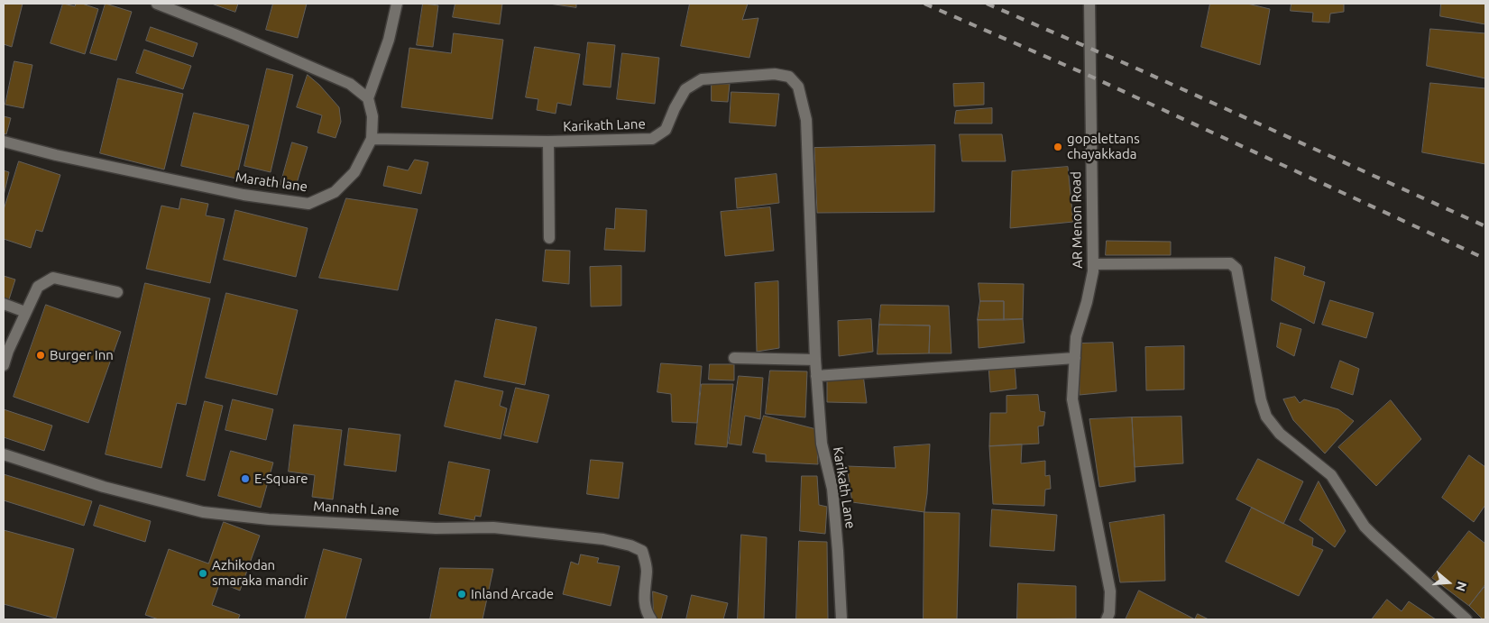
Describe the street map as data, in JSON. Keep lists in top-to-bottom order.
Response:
{
  "streets": {
    "street": [
      "Karikath Lane",
      "Marath lane",
      "AR Menon Road",
      "Mannath Lane"
    ]
  },
  "crossings": [
    ["Karikath Lane", "Marath lane"]
  ],
  "places": [
    "gopalettans chayakkada",
    "Burger Inn",
    "E-Square",
    "Azhikodan smaraka mandir",
    "Inland Arcade"
  ],
  "north": "right"
}
